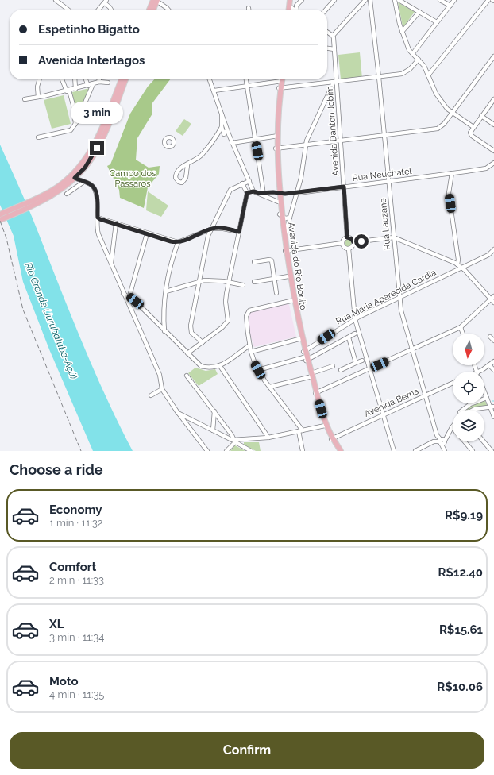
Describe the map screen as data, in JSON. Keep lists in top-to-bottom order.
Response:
{
  "streets": {
    "main road": ["Avenida do Rio Bonito"],
    "street": [
      "Avenida Danton Jobim",
      "Rua Neuchatel",
      "Rua Lauzane",
      "Rua Maria Aparecida Cardia",
      "Avenida Berna"
    ]
  },
  "crossings": [
    ["Avenida Danton Jobim", "Rua Neuchatel"],
    ["Rua Neuchatel", "Rua Lauzane"],
    ["Rua Neuchatel", "Avenida do Rio Bonito"],
    ["Rua Lauzane", "Rua Maria Aparecida Cardia"],
    ["Rua Lauzane", "Avenida Berna"],
    ["Avenida do Rio Bonito", "Rua Maria Aparecida Cardia"],
    ["Avenida do Rio Bonito", "Avenida Berna"]
  ],
  "water": ["Rio Grande (Jurubatuba-Açú)"],
  "parks": ["Campo dos Passaros"],
  "north": "bottom",
  "page": {
    "banner": ["Espetinho Bigatto", "Avenida Interlagos"],
    "bubble": "3 min",
    "heading": "Choose a ride",
    "list": [
      {
        "name": "Economy",
        "note": "1 min · 11:32",
        "value": "R$9.19"
      },
      {
        "name": "Comfort",
        "note": "2 min · 11:33",
        "value": "R$12.40"
      },
      {
        "name": "XL",
        "note": "3 min · 11:34",
        "value": "R$15.61"
      },
      {
        "name": "Moto",
        "note": "4 min · 11:35",
        "value": "R$10.06"
      }
    ],
    "buttons": "Confirm"
  }
}
